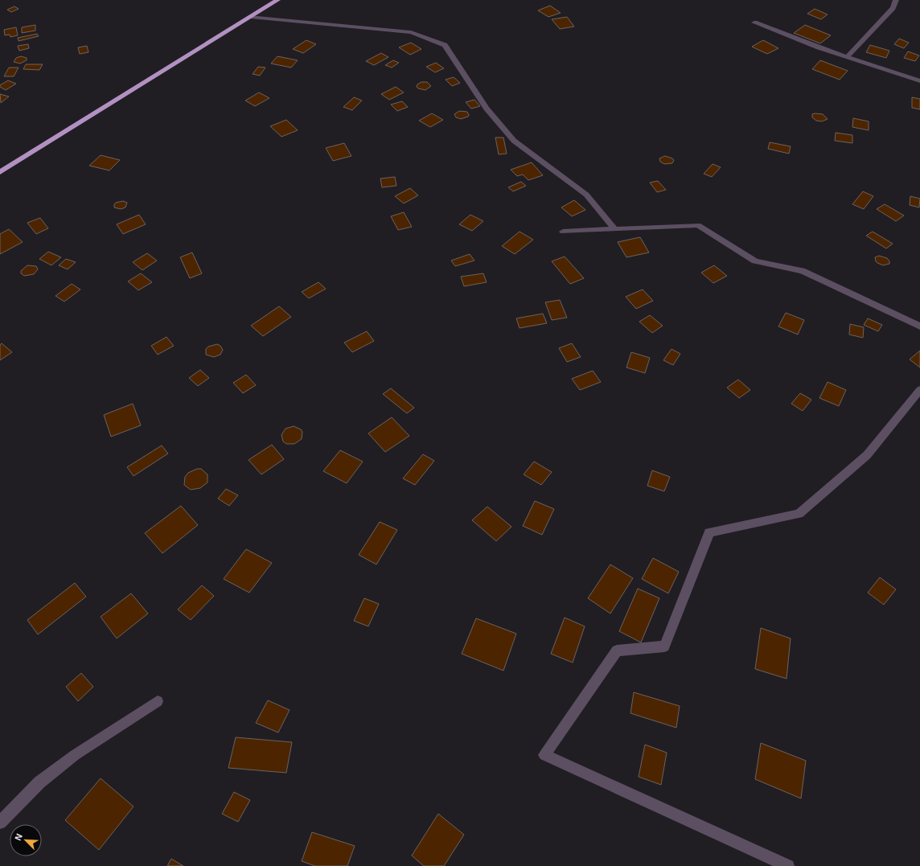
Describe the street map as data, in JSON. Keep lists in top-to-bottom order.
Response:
{
  "north": "top left"
}
